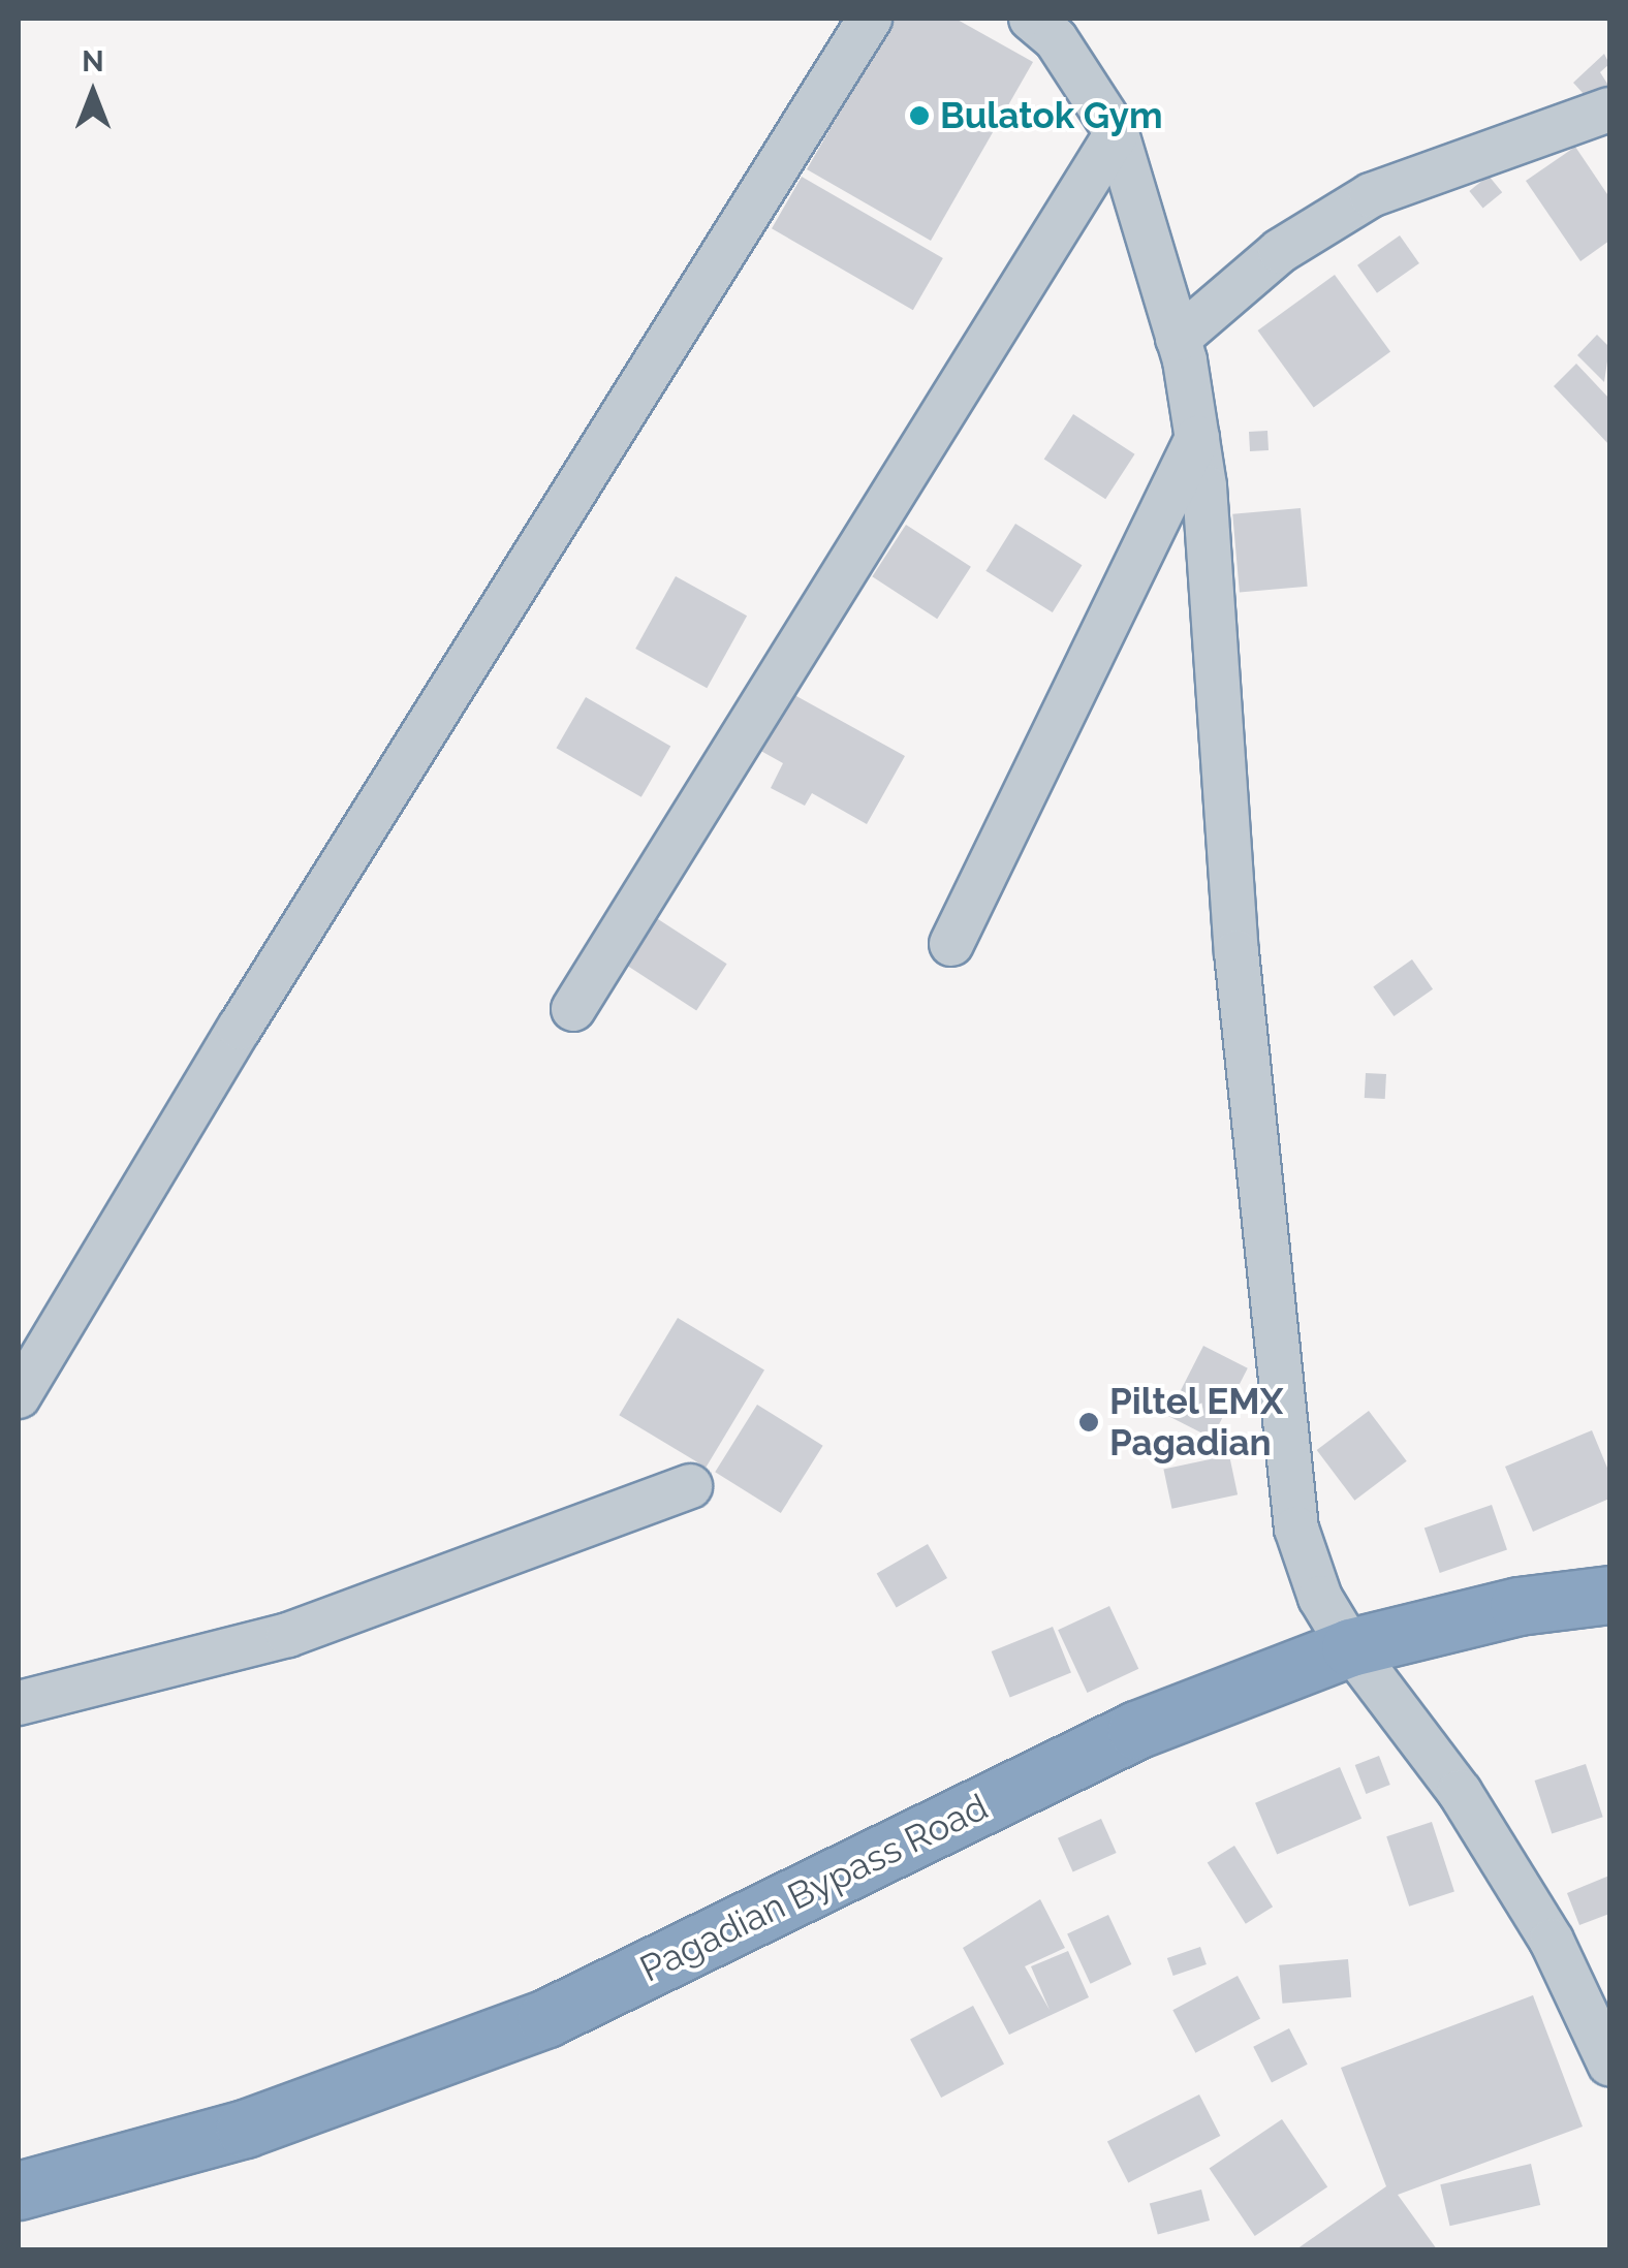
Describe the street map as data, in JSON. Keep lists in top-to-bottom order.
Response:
{
  "streets": {
    "highway": ["Pagadian Bypass Road"]
  },
  "places": ["Bulatok Gym", "Piltel EMX Pagadian"],
  "north": "top"
}
